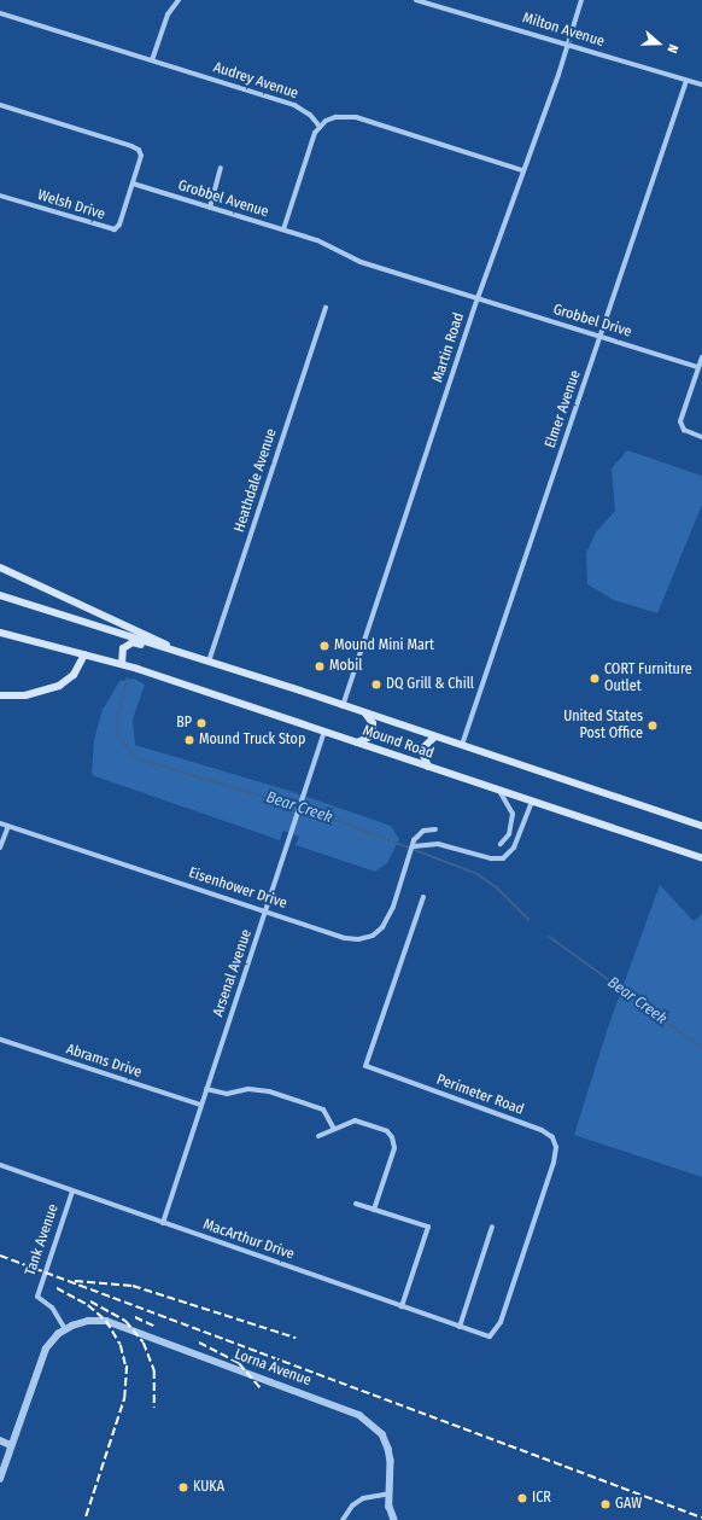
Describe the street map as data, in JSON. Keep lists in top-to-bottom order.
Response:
{
  "streets": {
    "main road": ["Mound Road"],
    "street": [
      "Milton Avenue",
      "Audrey Avenue",
      "Grobbel Avenue",
      "Welsh Drive",
      "Grobbel Drive",
      "Martin Road",
      "Elmer Avenue",
      "Heathdale Avenue",
      "Eisenhower Drive",
      "Arsenal Avenue",
      "Abrams Drive",
      "Perimeter Road",
      "Tank Avenue",
      "MacArthur Drive",
      "Lorna Avenue"
    ]
  },
  "crossings": [
    ["Milton Avenue", "Martin Road"],
    ["Milton Avenue", "Elmer Avenue"],
    ["Grobbel Avenue", "Welsh Drive"],
    ["Grobbel Avenue", "Grobbel Drive"],
    ["Grobbel Avenue", "Martin Road"],
    ["Grobbel Drive", "Martin Road"],
    ["Grobbel Drive", "Elmer Avenue"],
    ["Martin Road", "Mound Road"],
    ["Elmer Avenue", "Mound Road"],
    ["Heathdale Avenue", "Mound Road"],
    ["Mound Road", "Arsenal Avenue"],
    ["Eisenhower Drive", "Arsenal Avenue"],
    ["Arsenal Avenue", "Abrams Drive"],
    ["Arsenal Avenue", "MacArthur Drive"],
    ["Perimeter Road", "MacArthur Drive"],
    ["Tank Avenue", "MacArthur Drive"],
    ["Tank Avenue", "Lorna Avenue"]
  ],
  "water": ["Bear Creek"],
  "places": [
    "Mound Mini Mart",
    "Mobil",
    "CORT Furniture Outlet",
    "DQ Grill & Chill",
    "BP",
    "United States Post Office",
    "Mound Truck Stop",
    "KUKA",
    "ICR",
    "GAW"
  ],
  "north": "right"
}
